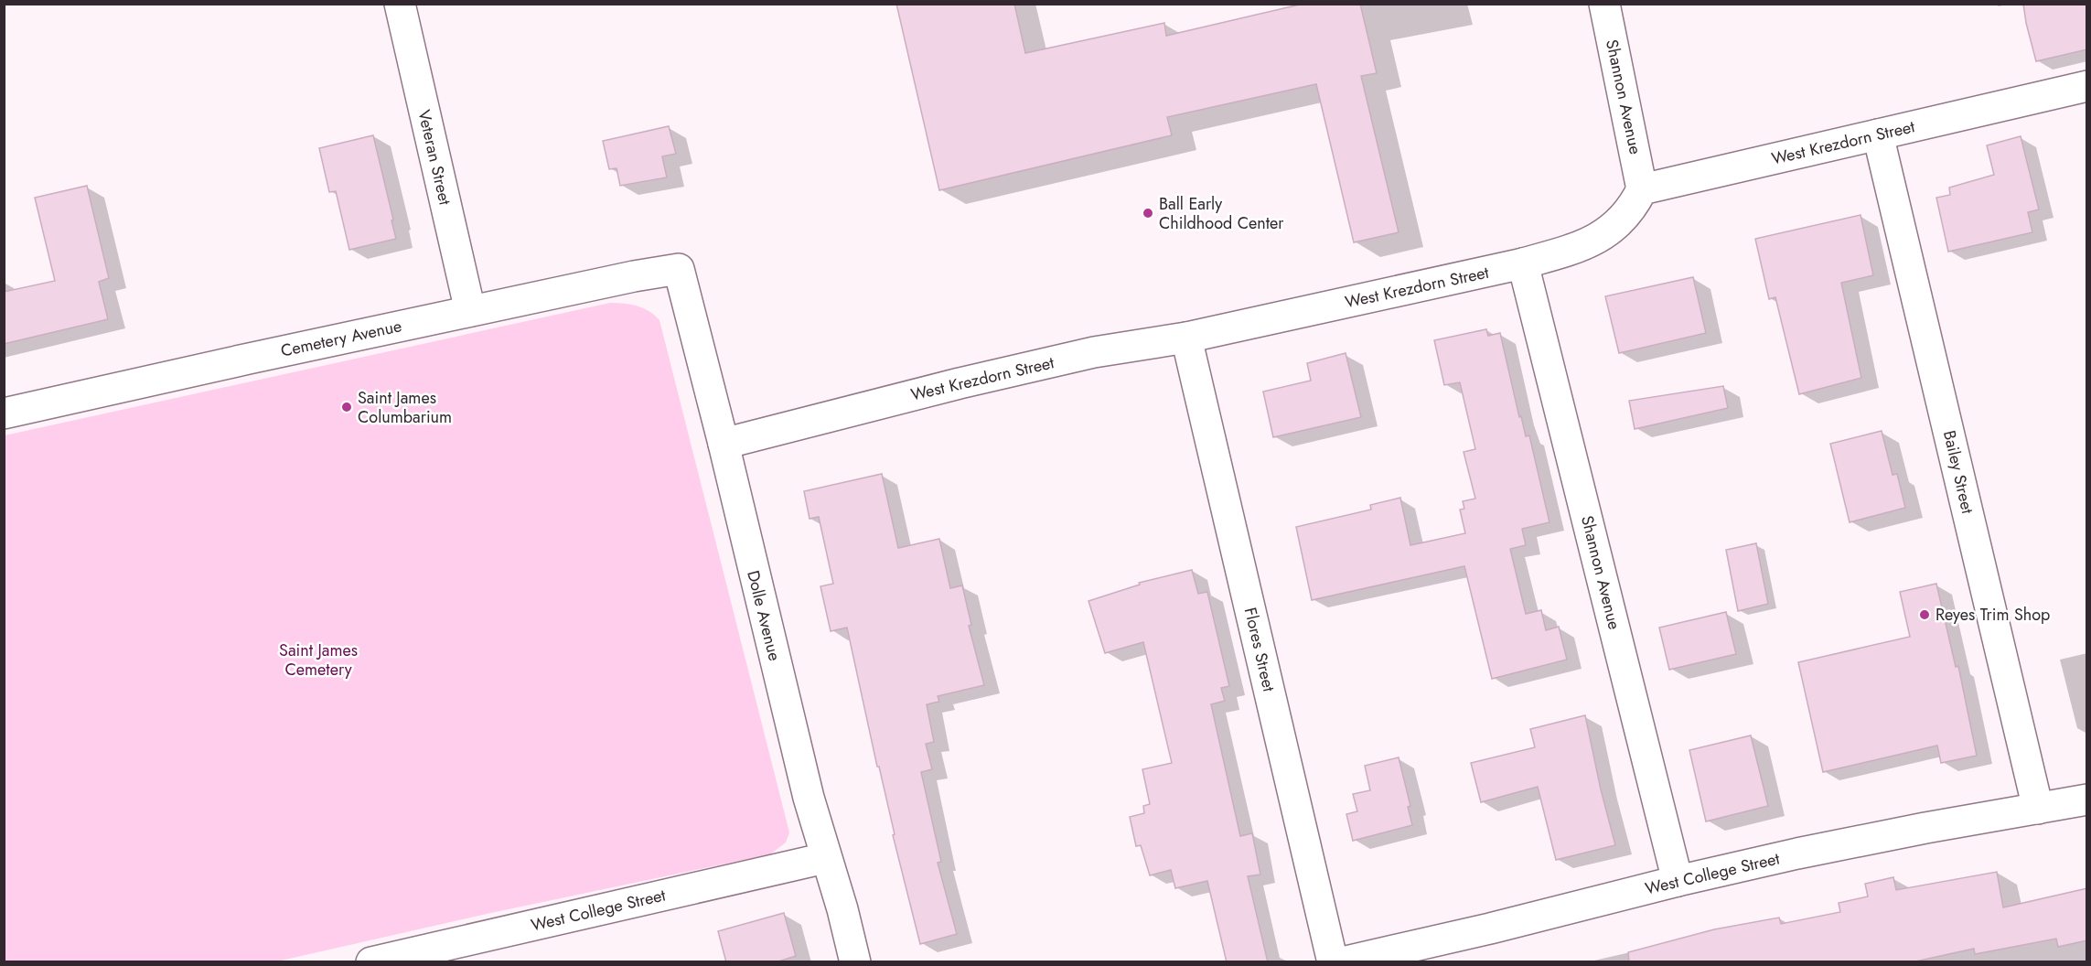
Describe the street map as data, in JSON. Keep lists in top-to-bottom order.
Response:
{
  "streets": {
    "street": [
      "Shannon Avenue",
      "West Krezdorn Street",
      "Veteran Street",
      "Cemetery Avenue",
      "Bailey Street",
      "Dolle Avenue",
      "Flores Street",
      "West College Street"
    ]
  },
  "crossings": [
    ["Shannon Avenue", "West Krezdorn Street"],
    ["Shannon Avenue", "West College Street"],
    ["West Krezdorn Street", "Bailey Street"],
    ["West Krezdorn Street", "Dolle Avenue"],
    ["West Krezdorn Street", "Flores Street"],
    ["Veteran Street", "Cemetery Avenue"],
    ["Cemetery Avenue", "Dolle Avenue"],
    ["Bailey Street", "West College Street"],
    ["Dolle Avenue", "West College Street"]
  ],
  "parks": ["Saint James Cemetery"],
  "places": ["Ball Early Childhood Center", "Saint James Columbarium", "Reyes Trim Shop"]
}
